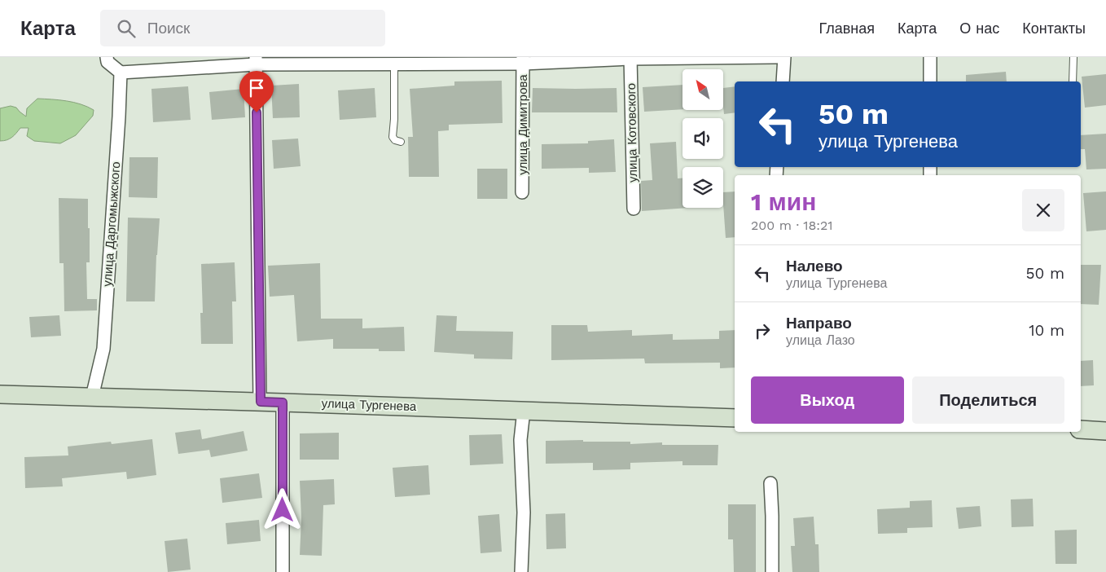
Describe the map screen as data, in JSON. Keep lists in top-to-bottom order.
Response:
{
  "streets": {
    "street": [
      "улица Димитрова",
      "улица Котовского",
      "улица Даргомыжского",
      "улица Тургенева"
    ]
  },
  "crossings": [
    ["улица Даргомыжского", "улица Тургенева"]
  ],
  "north": "top left",
  "page": {
    "header": "Карта",
    "search": "Поиск",
    "nav": [
      "Главная",
      "Карта",
      "О нас",
      "Контакты"
    ],
    "turn": ["50 m", "улица Тургенева"],
    "heading": ["1 мин", "200 m · 18:21"],
    "list": [
      {
        "name": "Налево",
        "note": "улица Тургенева",
        "value": "50 m"
      },
      {
        "name": "Направо",
        "note": "улица Лазо",
        "value": "10 m"
      }
    ],
    "buttons": ["Выход", "Поделиться"]
  }
}
